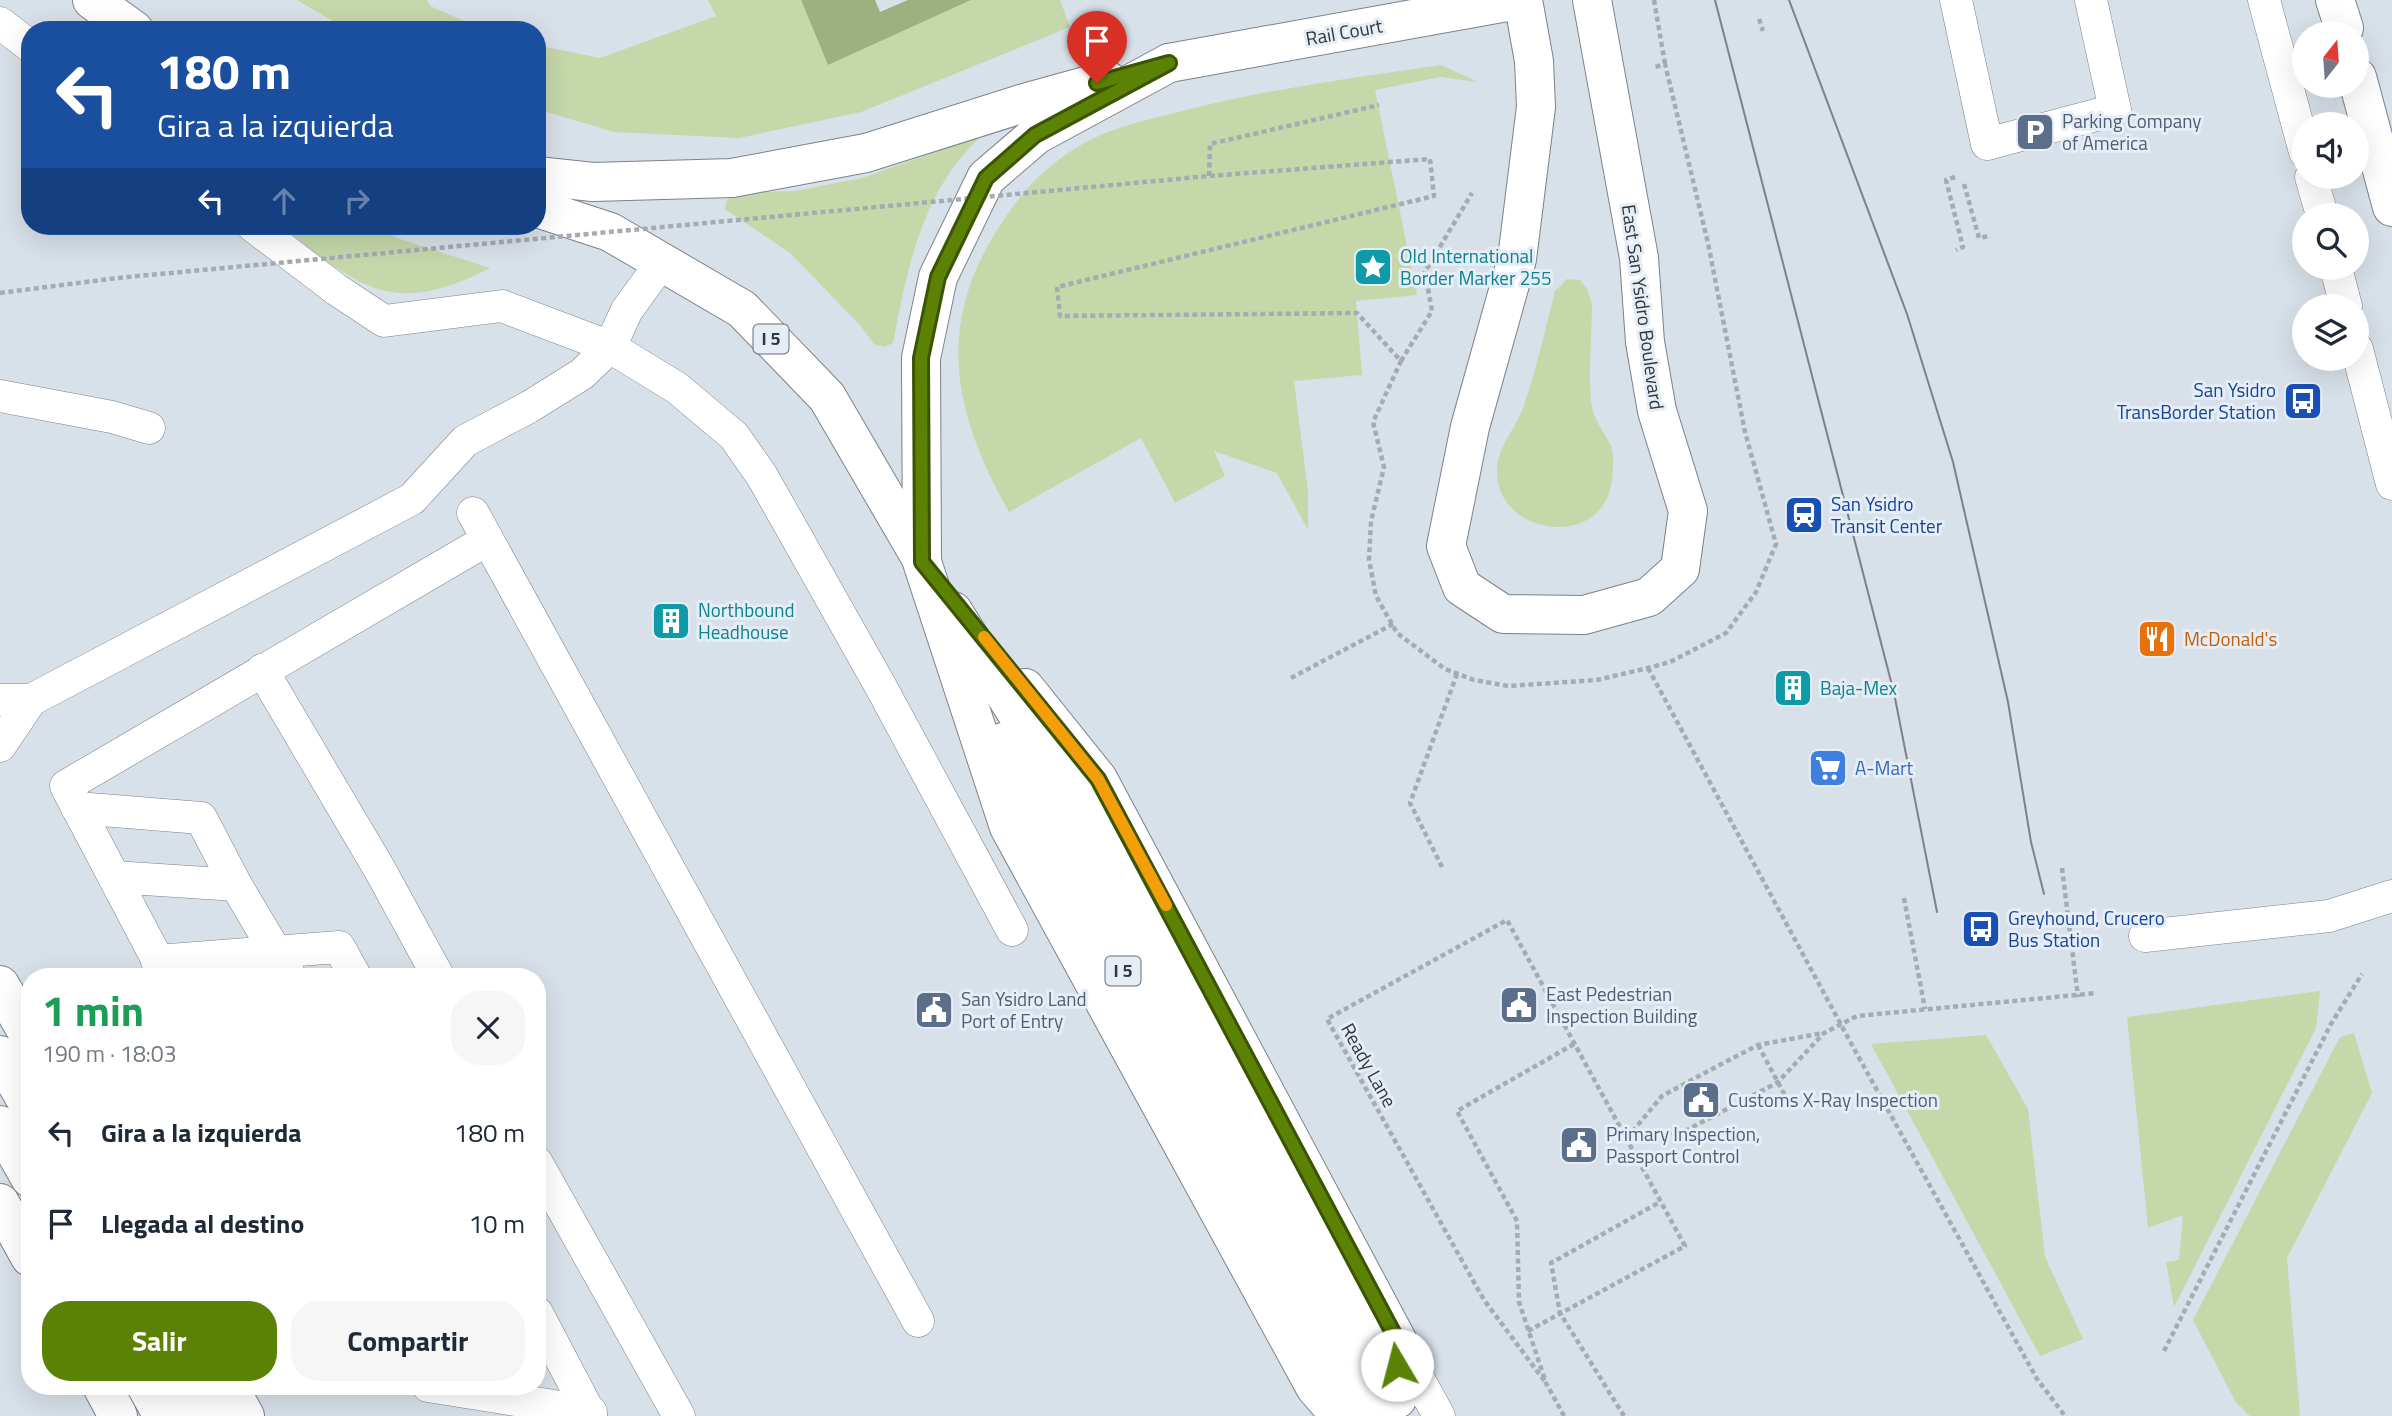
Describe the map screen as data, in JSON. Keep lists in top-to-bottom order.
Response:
{
  "streets": {
    "main road": ["Rail Court", "East San Ysidro Boulevard", "I 5"],
    "path": ["Ready Lane"]
  },
  "places": {
    "parking": ["Parking Company of America"],
    "place": ["Old International Border Marker 255"],
    "bus stop": ["San Ysidro TransBorder Station", "Greyhound, Crucero Bus Station"],
    "station": ["San Ysidro Transit Center"],
    "building": ["Northbound Headhouse", "Baja-Mex"],
    "restaurant": ["McDonald's"],
    "supermarket": ["A-Mart"],
    "public building": [
      "East Pedestrian Inspection Building",
      "San Ysidro Land Port of Entry",
      "Customs X-Ray Inspection",
      "Primary Inspection, Passport Control"
    ]
  },
  "north": "top",
  "page": {
    "turn": ["180 m", "Gira a la izquierda"],
    "heading": ["1 min", "190 m · 18:03"],
    "list": [
      {
        "name": "Gira a la izquierda",
        "value": "180 m"
      },
      {
        "name": "Llegada al destino",
        "value": "10 m"
      }
    ],
    "buttons": ["Salir", "Compartir"]
  }
}
